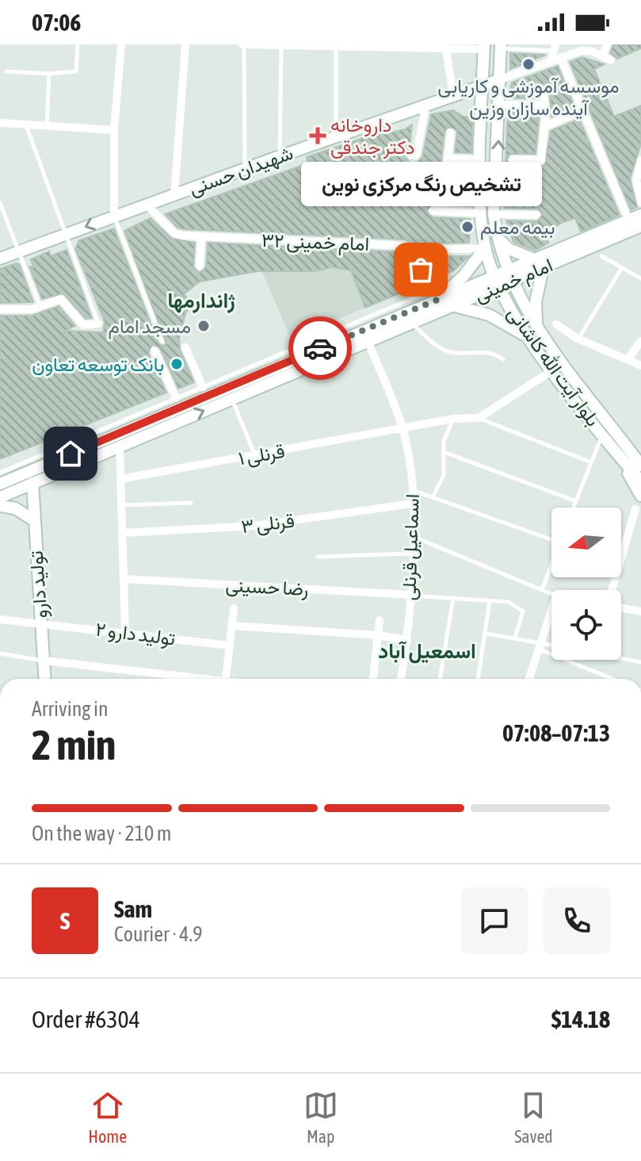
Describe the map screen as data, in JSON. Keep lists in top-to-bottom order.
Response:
{
  "streets": {
    "main road": [
      "شهیدان حسنی",
      "امام خمینی",
      "بلوار آیت الله کاشانی",
      "تولید دارو"
    ],
    "street": [
      "امام خمینی ۳۲",
      "قرنلی ۱",
      "قرنلی ۳",
      "اسماعیل قرنلی",
      "رضا حسینی",
      "تولید دارو ۲"
    ]
  },
  "crossings": [
    ["شهیدان حسنی", "بلوار آیت الله کاشانی"],
    ["امام خمینی ۳۲", "امام خمینی"],
    ["امام خمینی", "بلوار آیت الله کاشانی"],
    ["امام خمینی", "اسماعیل قرنلی"],
    ["امام خمینی", "تولید دارو"],
    ["قرنلی ۱", "اسماعیل قرنلی"],
    ["قرنلی ۳", "اسماعیل قرنلی"],
    ["اسماعیل قرنلی", "رضا حسینی"],
    ["تولید دارو", "تولید دارو ۲"]
  ],
  "districts": ["ژاندارمها", "اسمعیل آباد"],
  "places": {
    "other": [
      "موسسه آموزشی و کاریابی آینده سازان وزین",
      "بیمه معلم",
      "تشخیص رنگ مرکزی نوین",
      "مسجد امام",
      "بانک توسعه تعاون"
    ],
    "health": ["داروخانه دکتر جندقی"]
  },
  "north": "left",
  "page": {
    "status": "07:06",
    "bubble": "تشخیص رنگ مرکزی نوین",
    "heading": ["2 min", "Arriving in", "07:08–07:13"],
    "panel": [
      "Sam",
      "Courier · 4.9",
      "Order #6304",
      "$14.18"
    ],
    "bar": "On the way · 210 m",
    "round": "S",
    "tabs": ["Home", "Map", "Saved"]
  }
}
